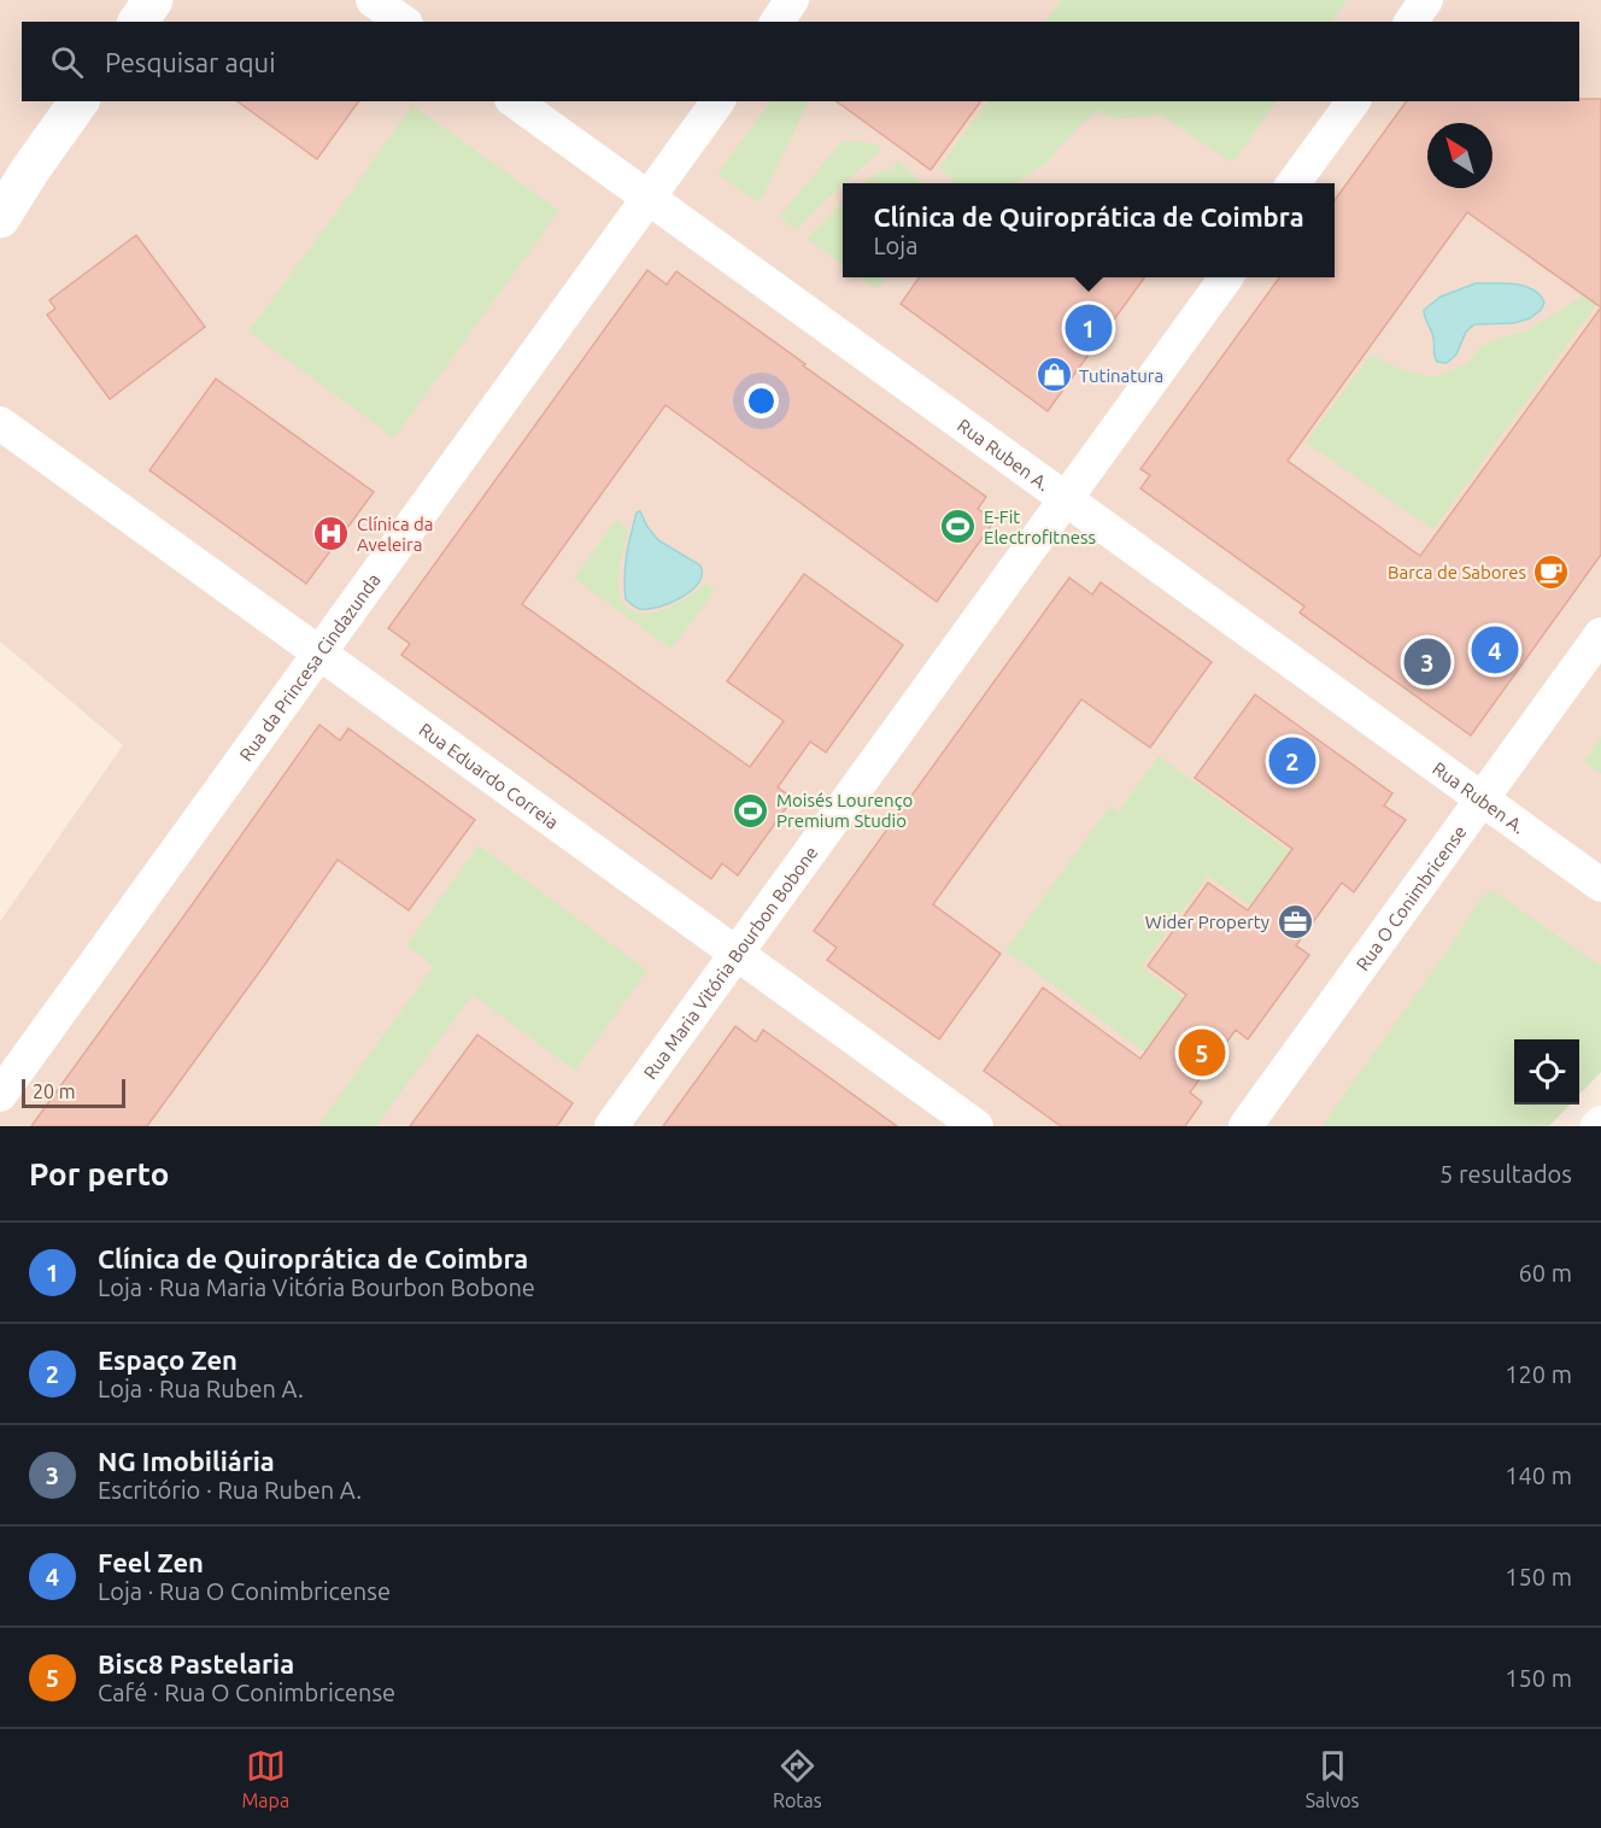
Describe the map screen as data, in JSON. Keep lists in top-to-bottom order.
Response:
{
  "streets": {
    "street": [
      "Rua Ruben A.",
      "Rua da Princesa Cindazunda",
      "Rua Eduardo Correia",
      "Rua O Conimbricense",
      "Rua Maria Vitória Bourbon Bobone"
    ]
  },
  "crossings": [
    ["Rua Ruben A.", "Rua da Princesa Cindazunda"],
    ["Rua Ruben A.", "Rua O Conimbricense"],
    ["Rua Ruben A.", "Rua Maria Vitória Bourbon Bobone"],
    ["Rua da Princesa Cindazunda", "Rua Eduardo Correia"],
    ["Rua Eduardo Correia", "Rua Maria Vitória Bourbon Bobone"]
  ],
  "places": {
    "shop": ["Tutinatura"],
    "sports": ["E-Fit Electrofitness", "Moisés Lourenço Premium Studio"],
    "hospital": ["Clínica da Aveleira"],
    "cafe": ["Barca de Sabores"],
    "office": ["Wider Property"]
  },
  "scale_bar": "20 m",
  "north": "top left",
  "page": {
    "search": "Pesquisar aqui",
    "popup": ["Clínica de Quiroprática de Coimbra", "Loja"],
    "pins": [
      "1",
      "4",
      "3",
      "2",
      "5"
    ],
    "scale": "20 m",
    "heading": ["Por perto", "5 resultados"],
    "list": [
      {
        "mark": "1",
        "name": "Clínica de Quiroprática de Coimbra",
        "note": "Loja · Rua Maria Vitória Bourbon Bobone",
        "value": "60 m"
      },
      {
        "mark": "2",
        "name": "Espaço Zen",
        "note": "Loja · Rua Ruben A.",
        "value": "120 m"
      },
      {
        "mark": "3",
        "name": "NG Imobiliária",
        "note": "Escritório · Rua Ruben A.",
        "value": "140 m"
      },
      {
        "mark": "4",
        "name": "Feel Zen",
        "note": "Loja · Rua O Conimbricense",
        "value": "150 m"
      },
      {
        "mark": "5",
        "name": "Bisc8 Pastelaria",
        "note": "Café · Rua O Conimbricense",
        "value": "150 m"
      }
    ],
    "nav": ["Mapa", "Rotas", "Salvos"]
  }
}
